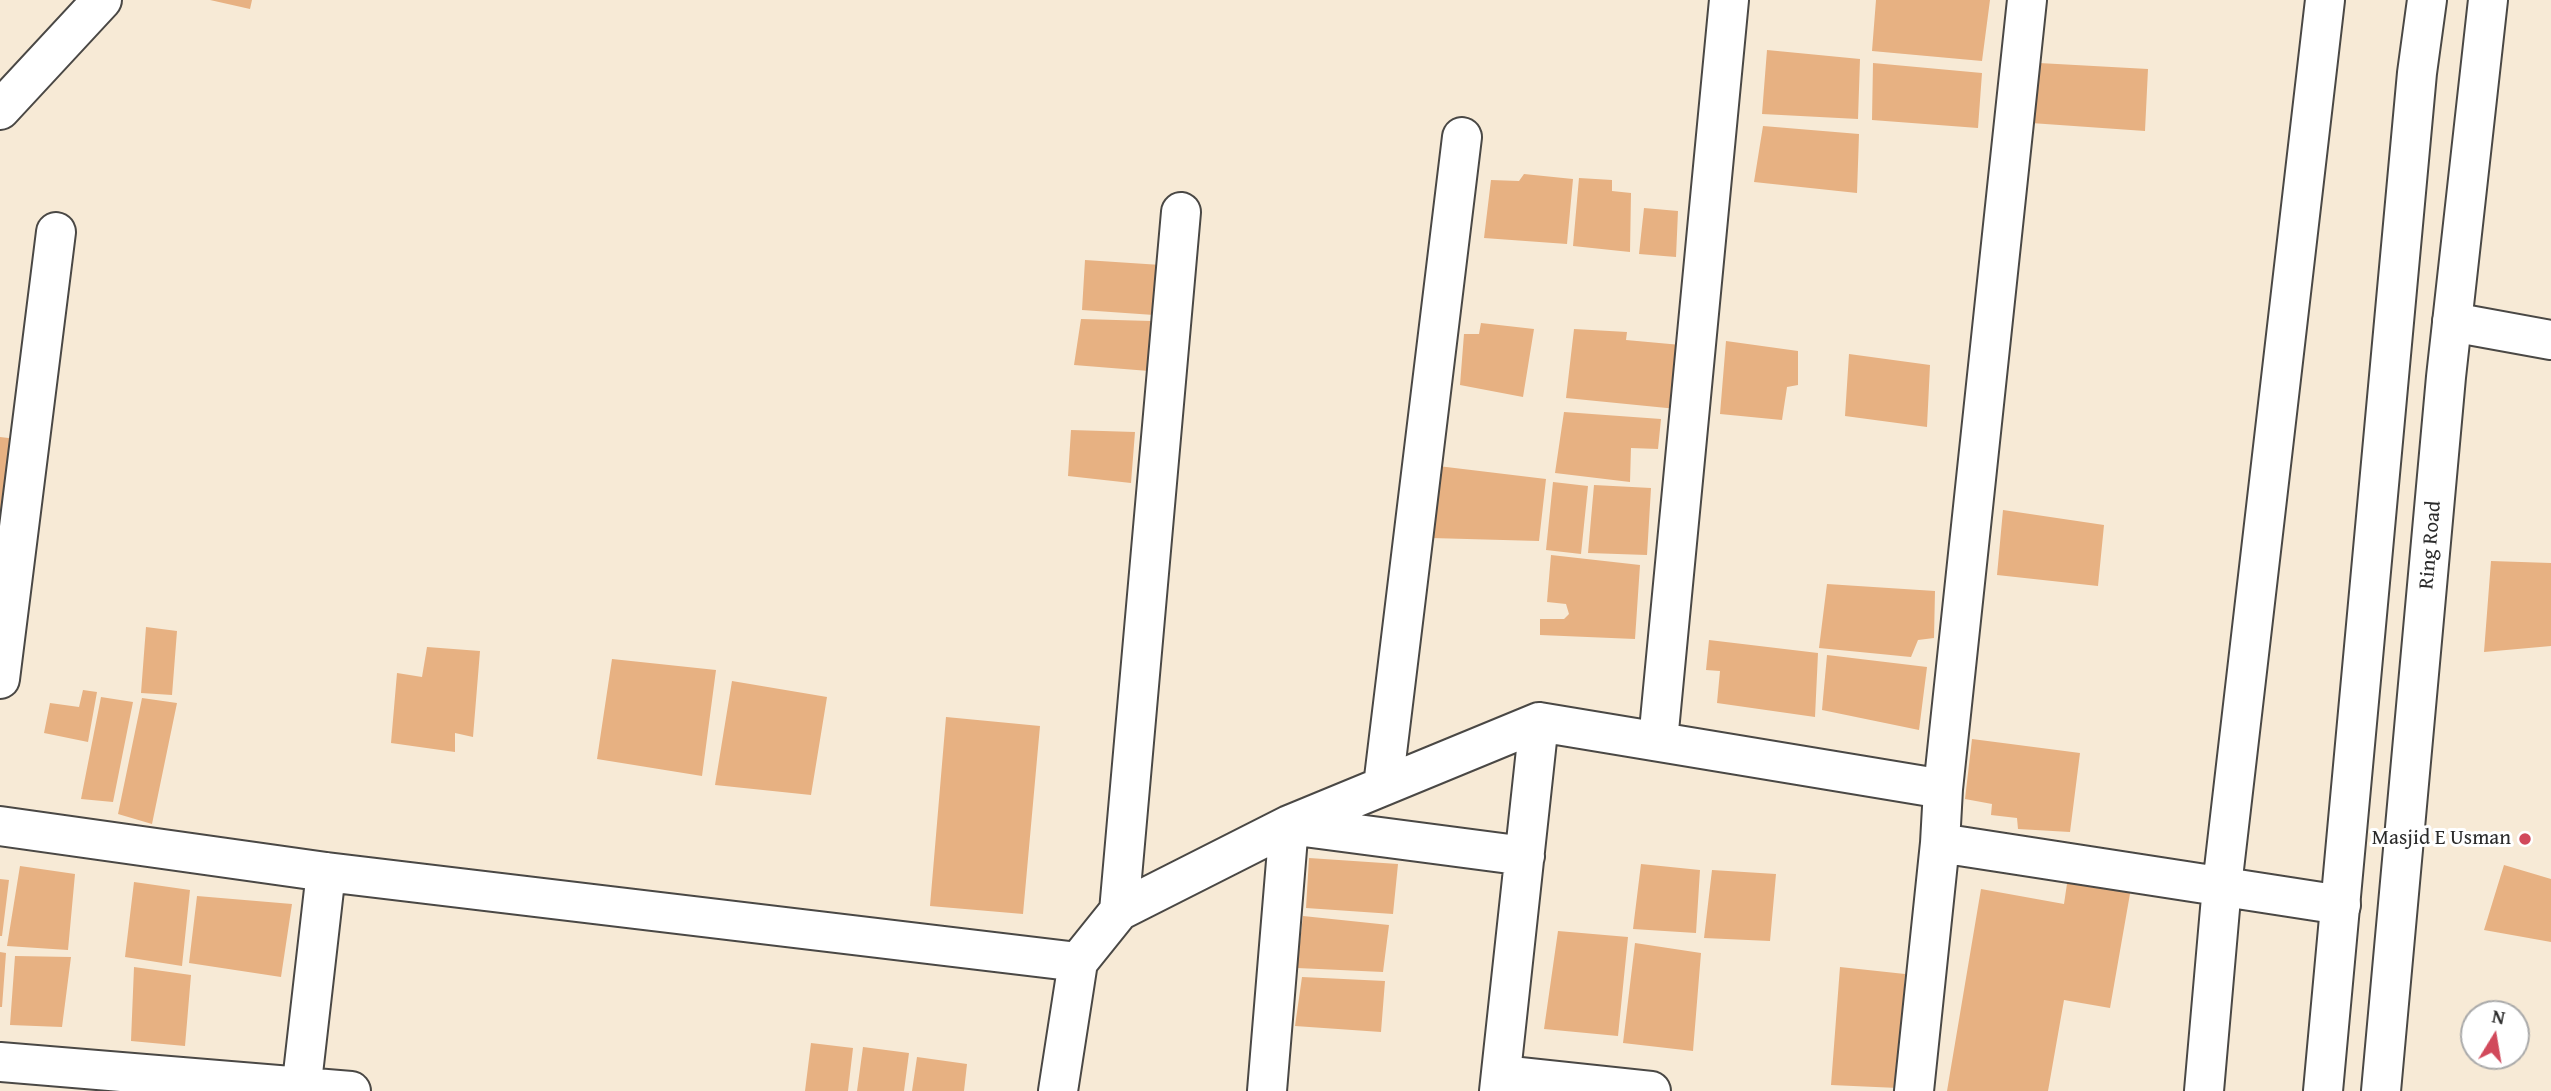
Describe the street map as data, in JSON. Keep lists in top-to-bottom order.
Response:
{
  "streets": {
    "main road": ["Ring Road"]
  },
  "places": ["Masjid E Usman"],
  "north": "top"
}
